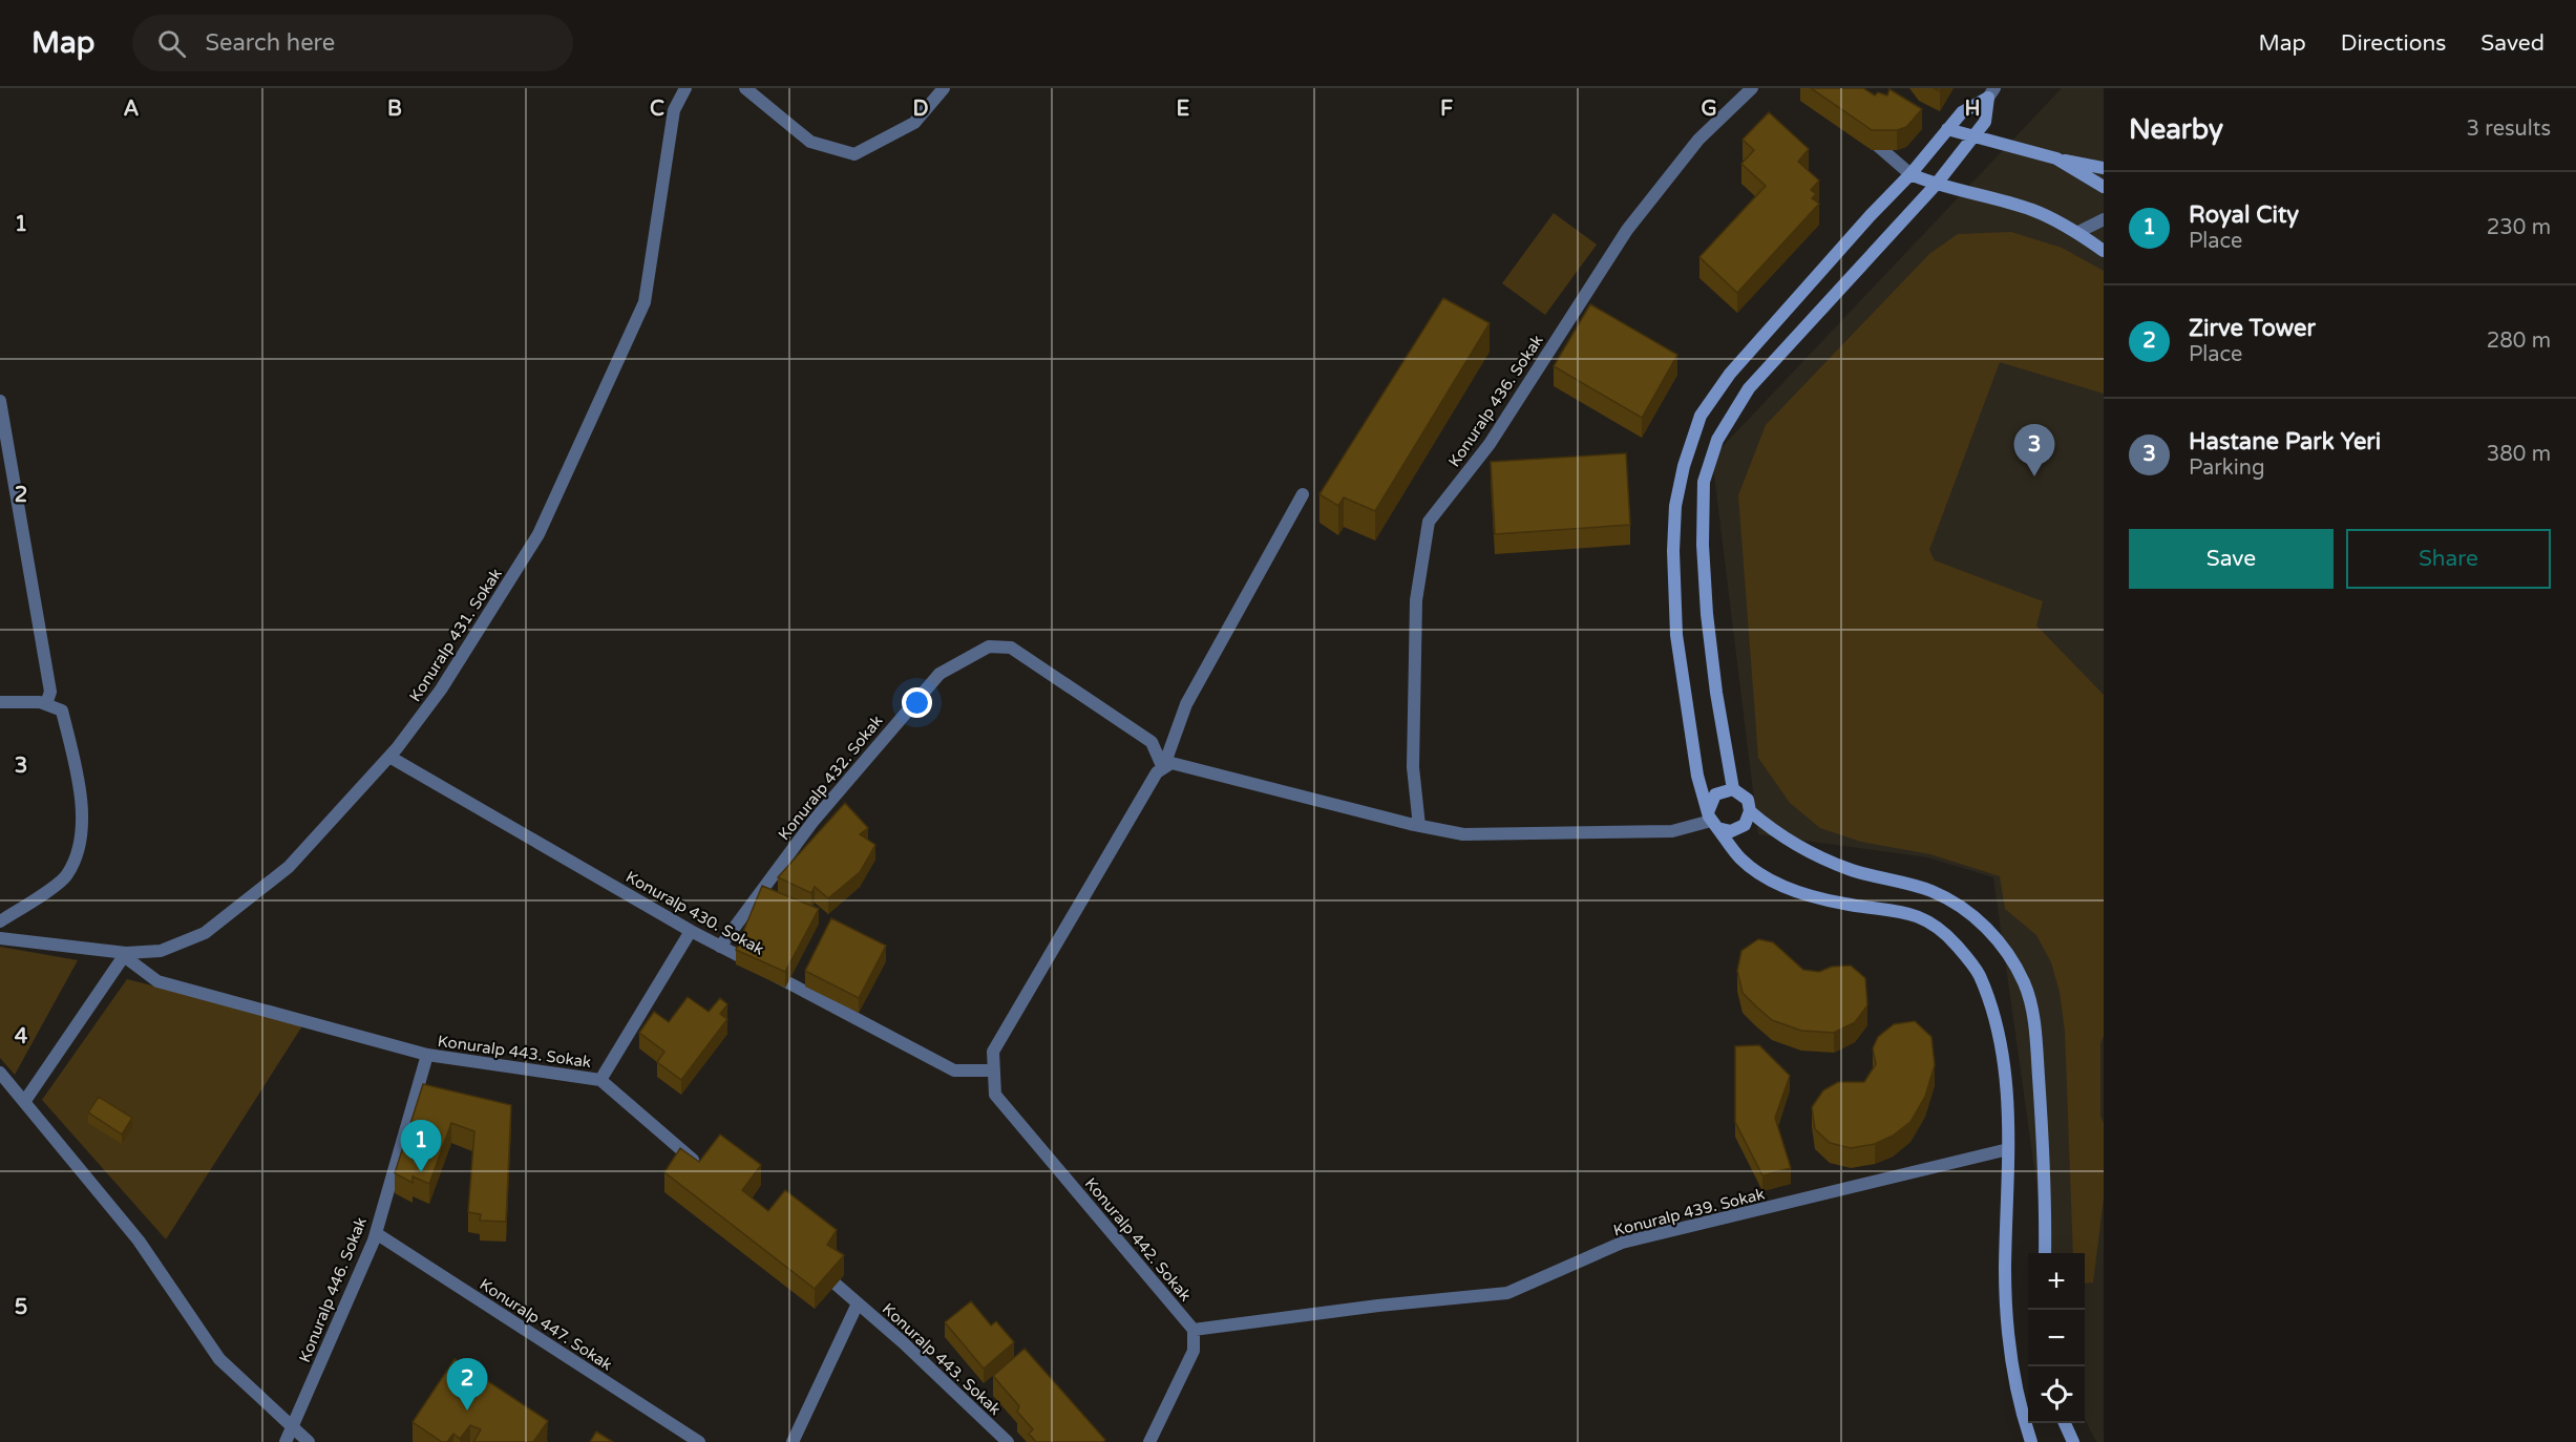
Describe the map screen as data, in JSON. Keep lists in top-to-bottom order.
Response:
{
  "streets": {
    "street": [
      "Konuralp 436. Sokak",
      "Konuralp 431. Sokak",
      "Konuralp 432. Sokak",
      "Konuralp 430. Sokak",
      "Konuralp 443. Sokak",
      "Konuralp 439. Sokak",
      "Konuralp 442. Sokak",
      "Konuralp 446. Sokak",
      "Konuralp 447. Sokak"
    ]
  },
  "crossings": [
    ["Konuralp 431. Sokak", "Konuralp 430. Sokak"],
    ["Konuralp 431. Sokak", "Konuralp 443. Sokak"],
    ["Konuralp 432. Sokak", "Konuralp 430. Sokak"],
    ["Konuralp 430. Sokak", "Konuralp 442. Sokak"],
    ["Konuralp 443. Sokak", "Konuralp 446. Sokak"],
    ["Konuralp 439. Sokak", "Konuralp 442. Sokak"],
    ["Konuralp 446. Sokak", "Konuralp 447. Sokak"]
  ],
  "page": {
    "header": "Map",
    "search": "Search here",
    "nav": ["Map", "Directions", "Saved"],
    "heading": ["Nearby", "3 results"],
    "list": [
      {
        "mark": "1",
        "name": "Royal City",
        "note": "Place",
        "value": "230 m"
      },
      {
        "mark": "2",
        "name": "Zirve Tower",
        "note": "Place",
        "value": "280 m"
      },
      {
        "mark": "3",
        "name": "Hastane Park Yeri",
        "note": "Parking",
        "value": "380 m"
      }
    ],
    "pins": ["3", "1", "2"],
    "buttons": ["Save", "Share"],
    "map_buttons": ["+", "−"]
  },
  "grid": {
    "columns": [
      "A",
      "B",
      "C",
      "D",
      "E",
      "F",
      "G",
      "H"
    ],
    "rows": [
      "1",
      "2",
      "3",
      "4",
      "5"
    ]
  }
}
